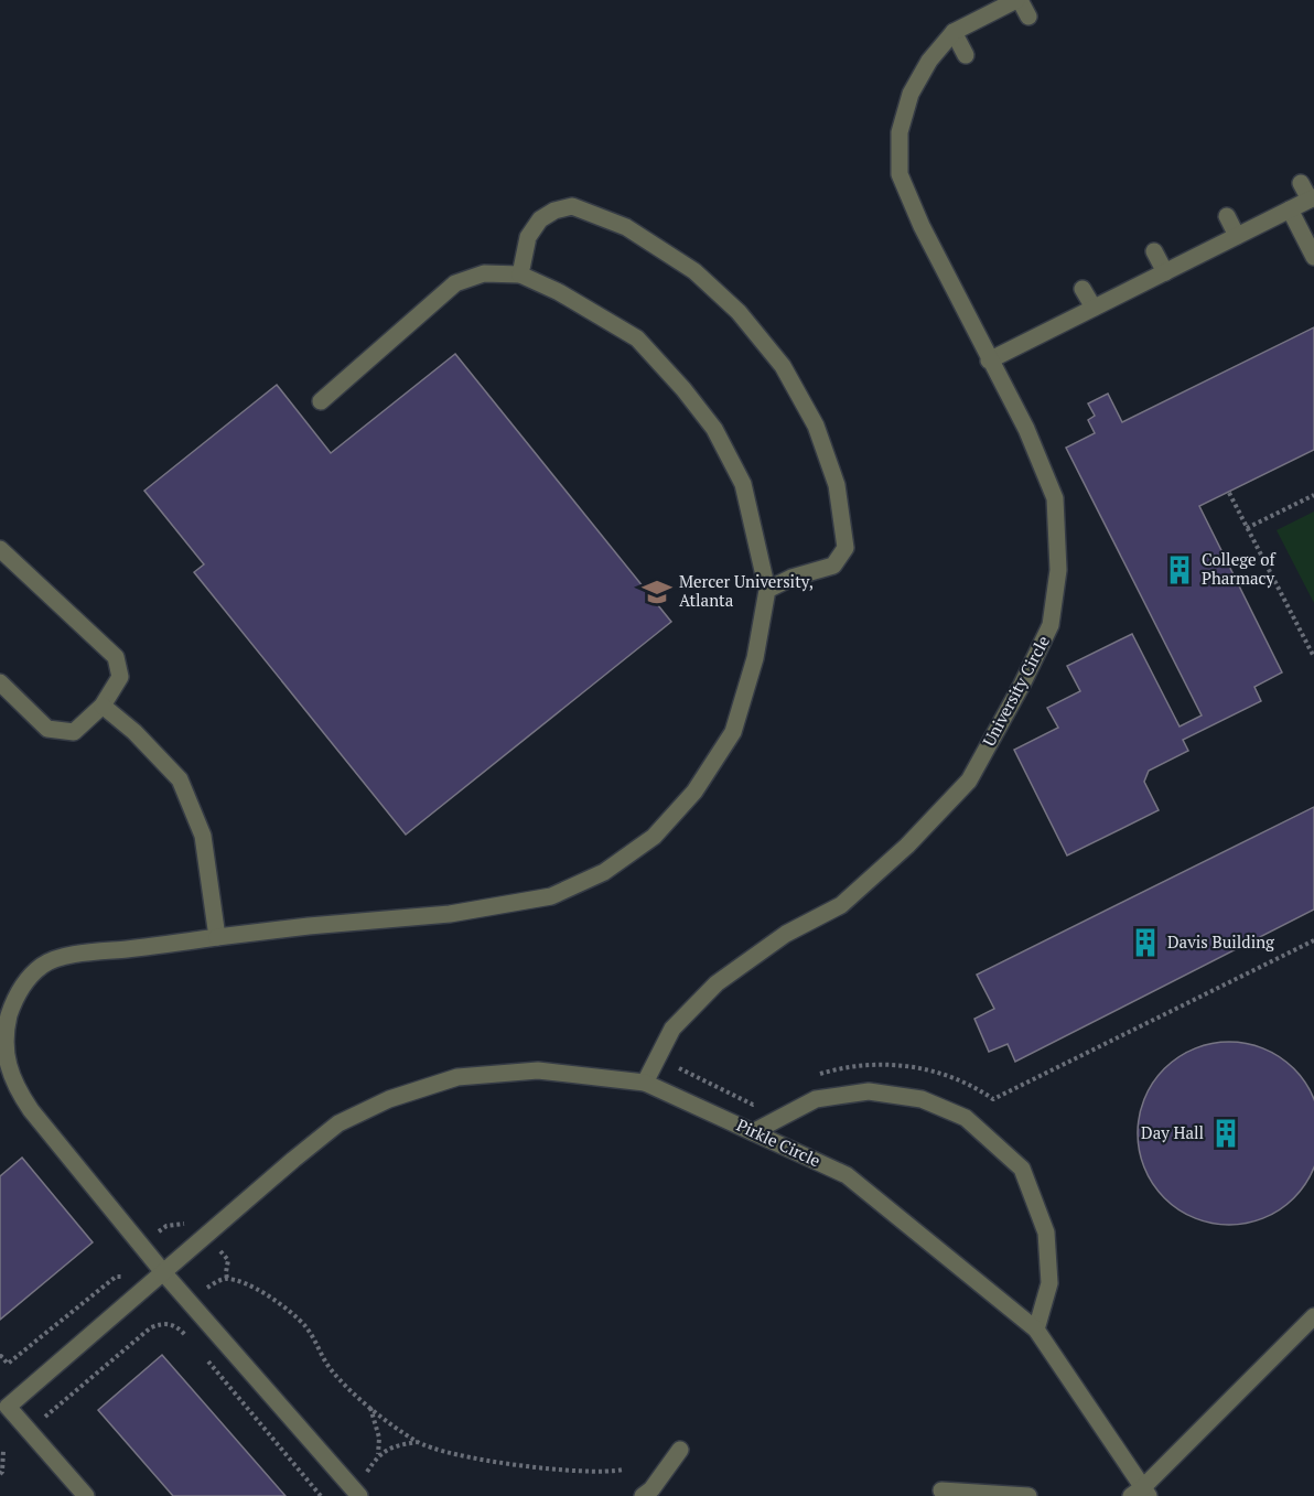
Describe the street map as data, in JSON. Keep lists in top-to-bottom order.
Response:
{
  "streets": {
    "street": ["University Circle", "Pirkle Circle"]
  },
  "crossings": [
    ["University Circle", "Pirkle Circle"]
  ],
  "places": {
    "building": ["College of Pharmacy", "Davis Building", "Day Hall"],
    "school or university": ["Mercer University, Atlanta"]
  }
}
